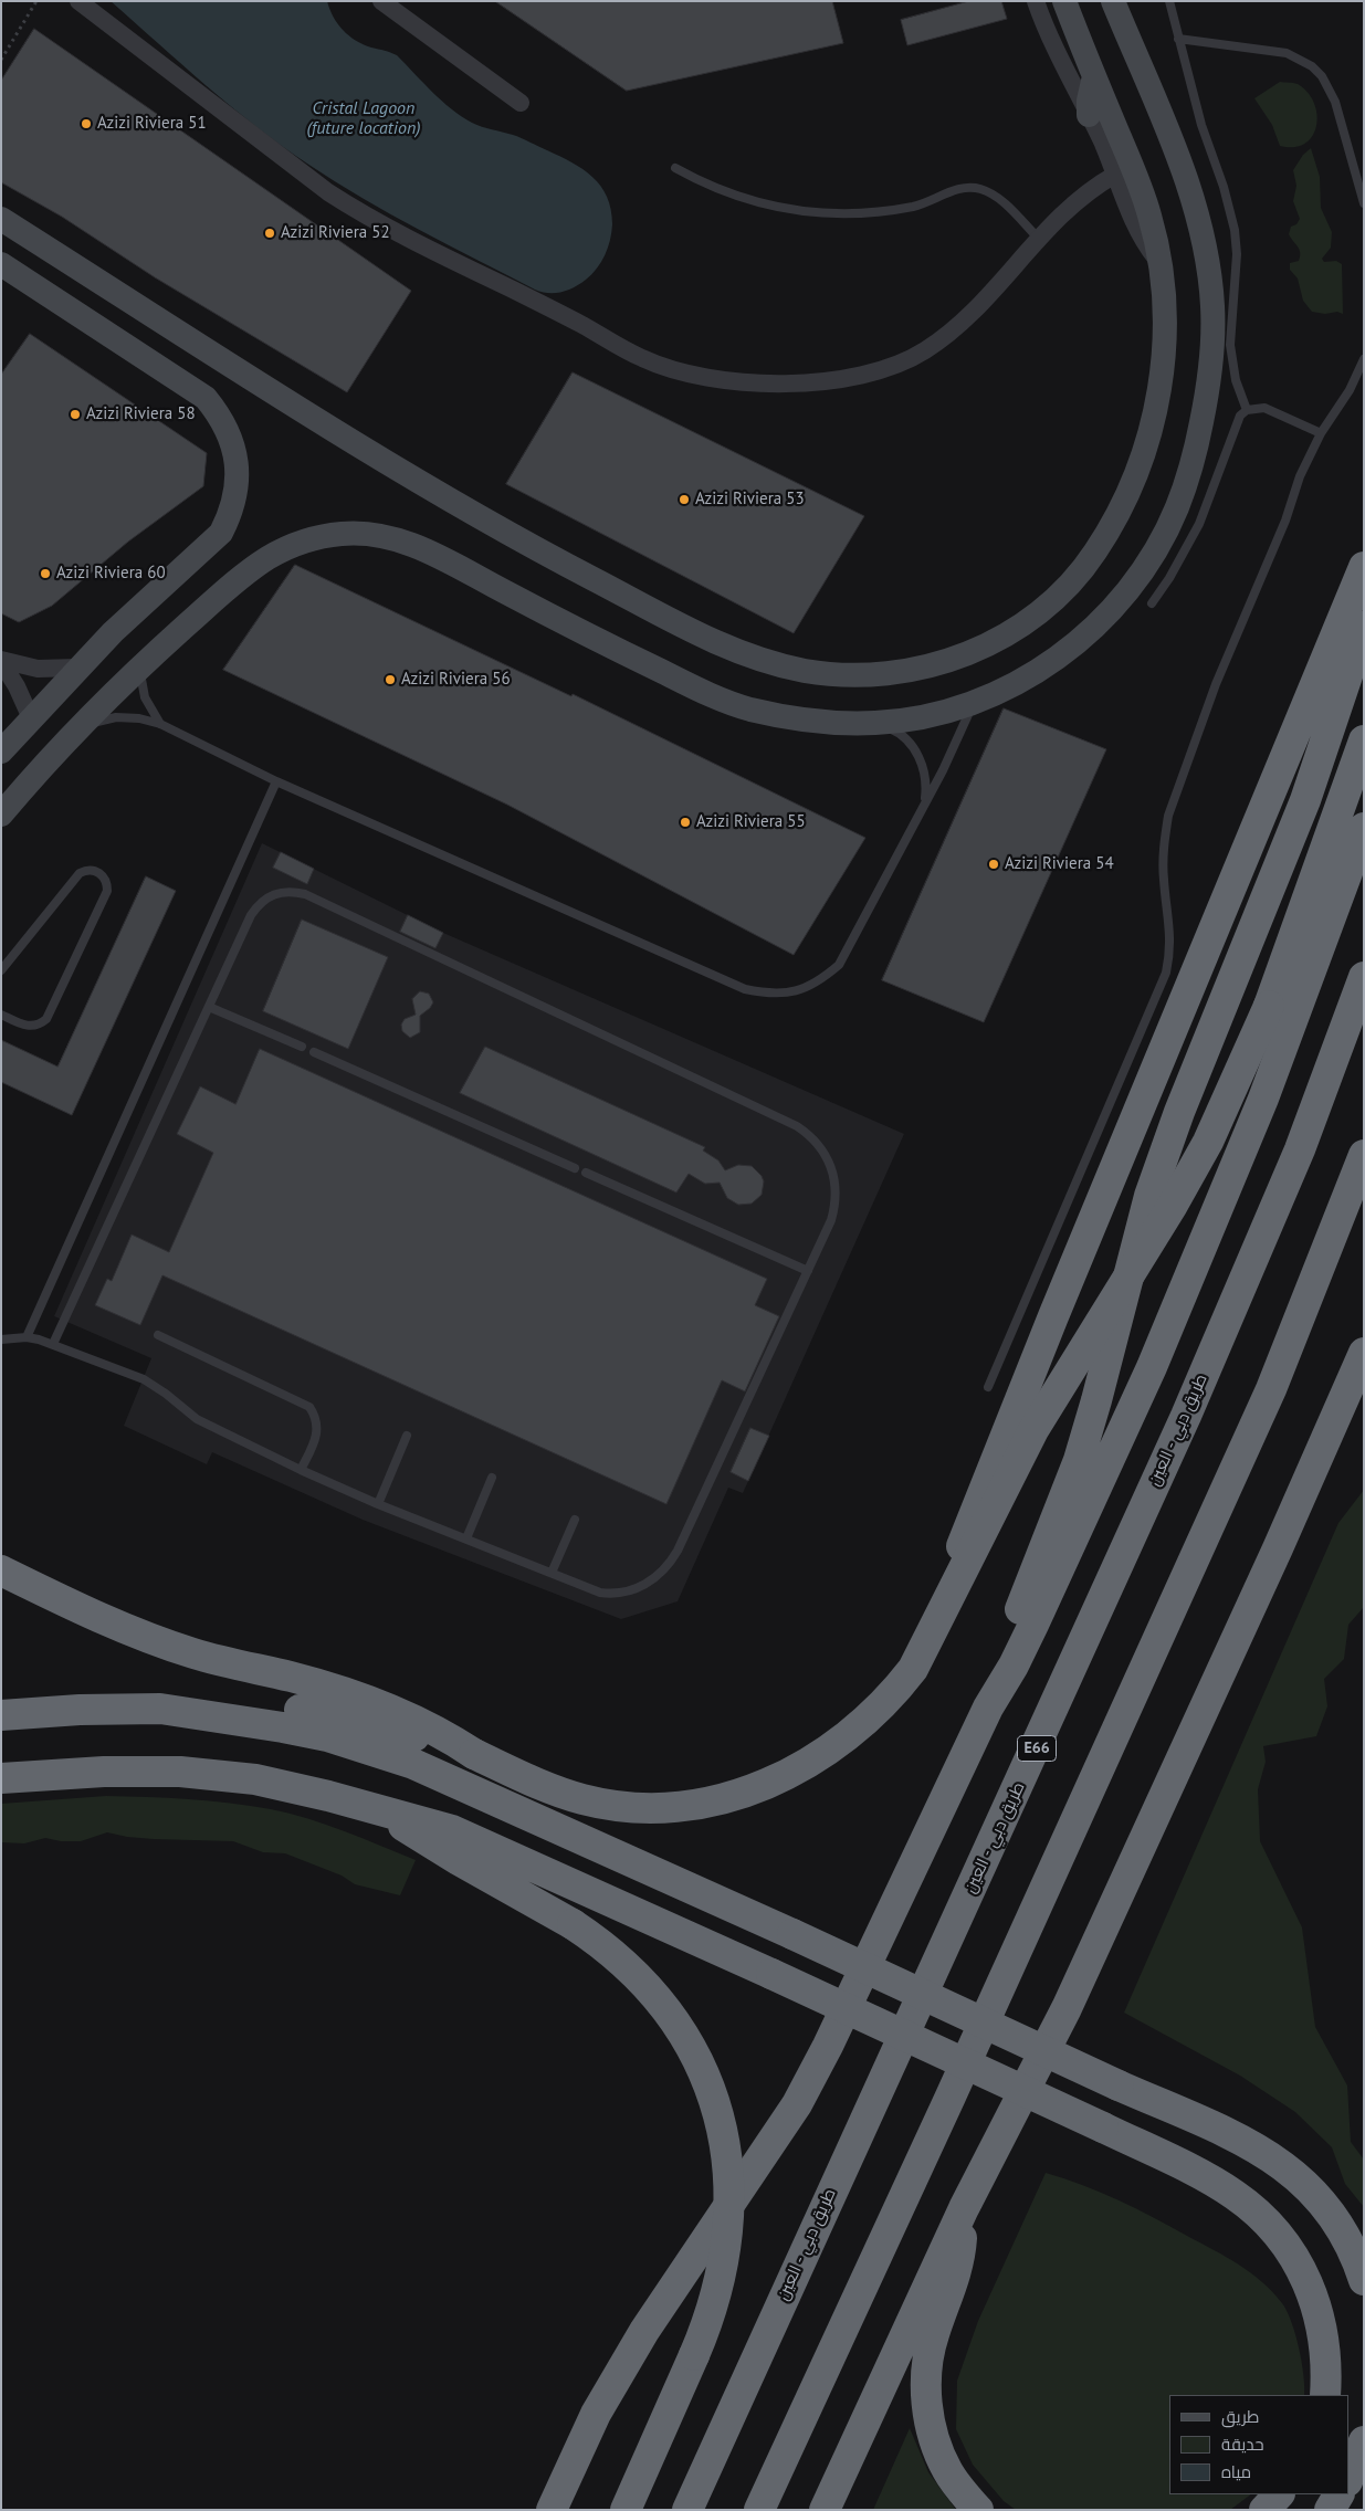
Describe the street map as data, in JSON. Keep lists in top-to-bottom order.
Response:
{
  "streets": {
    "highway": ["طريق دبي - العين", "E66"]
  },
  "water": ["Cristal Lagoon (future location)"],
  "places": [
    "Azizi Riviera 51",
    "Azizi Riviera 52",
    "Azizi Riviera 58",
    "Azizi Riviera 53",
    "Azizi Riviera 60",
    "Azizi Riviera 56",
    "Azizi Riviera 55",
    "Azizi Riviera 54"
  ],
  "legend": ["طريق", "حديقة", "مياه"]
}
